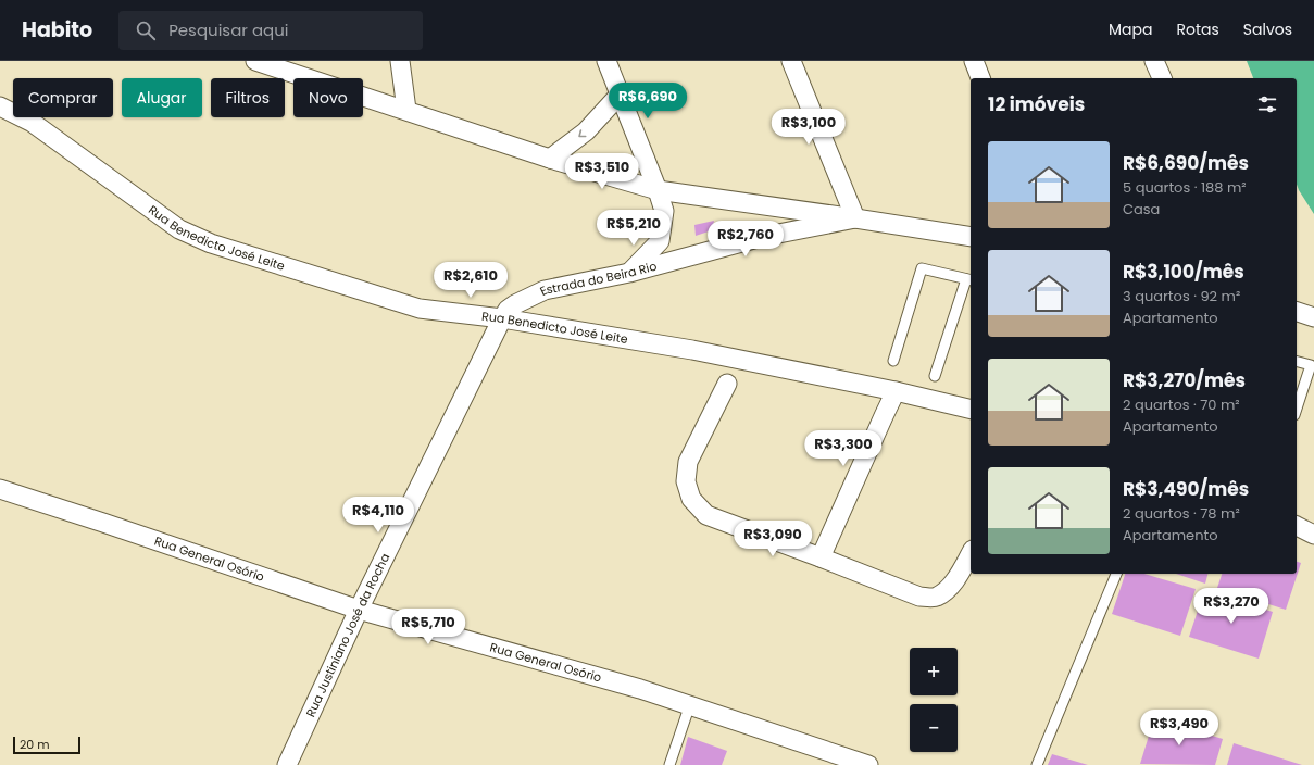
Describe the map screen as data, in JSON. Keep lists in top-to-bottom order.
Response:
{
  "streets": {
    "street": [
      "Rua Benedicto José Leite",
      "Estrada do Beira Rio",
      "Rua General Osório",
      "Rua Justiniano José da Rocha"
    ]
  },
  "crossings": [
    ["Rua Benedicto José Leite", "Estrada do Beira Rio"],
    ["Rua Benedicto José Leite", "Rua Justiniano José da Rocha"],
    ["Estrada do Beira Rio", "Rua Justiniano José da Rocha"],
    ["Rua General Osório", "Rua Justiniano José da Rocha"]
  ],
  "scale_bar": "20 m",
  "page": {
    "header": "Habito",
    "search": "Pesquisar aqui",
    "nav": ["Mapa", "Rotas", "Salvos"],
    "chip": [
      "Comprar",
      "Alugar",
      "Filtros",
      "Novo"
    ],
    "heading": "12 imóveis",
    "price": [
      "R$6,690",
      "R$3,100",
      "R$3,510",
      "R$5,210",
      "R$2,760",
      "R$2,610",
      "R$3,300",
      "R$4,110",
      "R$3,090",
      "R$3,270",
      "R$5,710",
      "R$3,490"
    ],
    "list": [
      {
        "name": "R$6,690/mês",
        "note": "5 quartos · 188 m² · Casa"
      },
      {
        "name": "R$3,100/mês",
        "note": "3 quartos · 92 m² · Apartamento"
      },
      {
        "name": "R$3,270/mês",
        "note": "2 quartos · 70 m² · Apartamento"
      },
      {
        "name": "R$3,490/mês",
        "note": "2 quartos · 78 m² · Apartamento"
      }
    ],
    "map_buttons": ["+", "−"],
    "scale": "20 m"
  }
}
